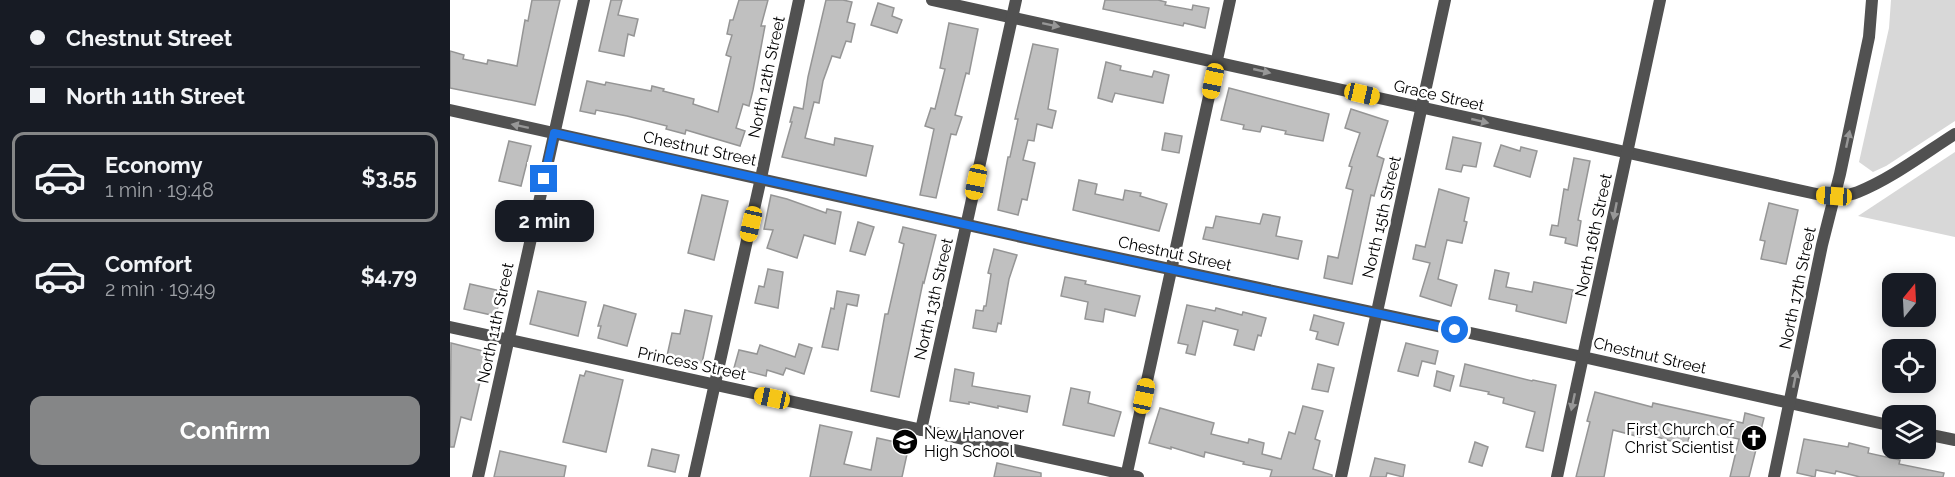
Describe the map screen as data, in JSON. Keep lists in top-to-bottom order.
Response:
{
  "streets": {
    "street": [
      "North 12th Street",
      "Grace Street",
      "Chestnut Street",
      "North 15th Street",
      "North 16th Street",
      "North 17th Street",
      "North 13th Street",
      "North 11th Street",
      "Princess Street"
    ]
  },
  "crossings": [
    ["North 12th Street", "Chestnut Street"],
    ["North 12th Street", "Princess Street"],
    ["Grace Street", "North 15th Street"],
    ["Grace Street", "North 16th Street"],
    ["Grace Street", "North 17th Street"],
    ["Grace Street", "North 13th Street"],
    ["Chestnut Street", "North 15th Street"],
    ["Chestnut Street", "North 16th Street"],
    ["Chestnut Street", "North 17th Street"],
    ["Chestnut Street", "North 13th Street"],
    ["Chestnut Street", "North 11th Street"],
    ["North 13th Street", "Princess Street"],
    ["North 11th Street", "Princess Street"]
  ],
  "one_way": ["Grace Street", "North 16th Street", "North 17th Street"],
  "places": {
    "church": ["First Church of Christ Scientist"],
    "school or university": ["New Hanover High School"]
  },
  "north": "top",
  "page": {
    "banner": ["Chestnut Street", "North 11th Street"],
    "list": [
      {
        "name": "Economy",
        "note": "1 min · 19:48",
        "value": "$3.55"
      },
      {
        "name": "Comfort",
        "note": "2 min · 19:49",
        "value": "$4.79"
      }
    ],
    "bubble": "2 min",
    "buttons": "Confirm"
  }
}
